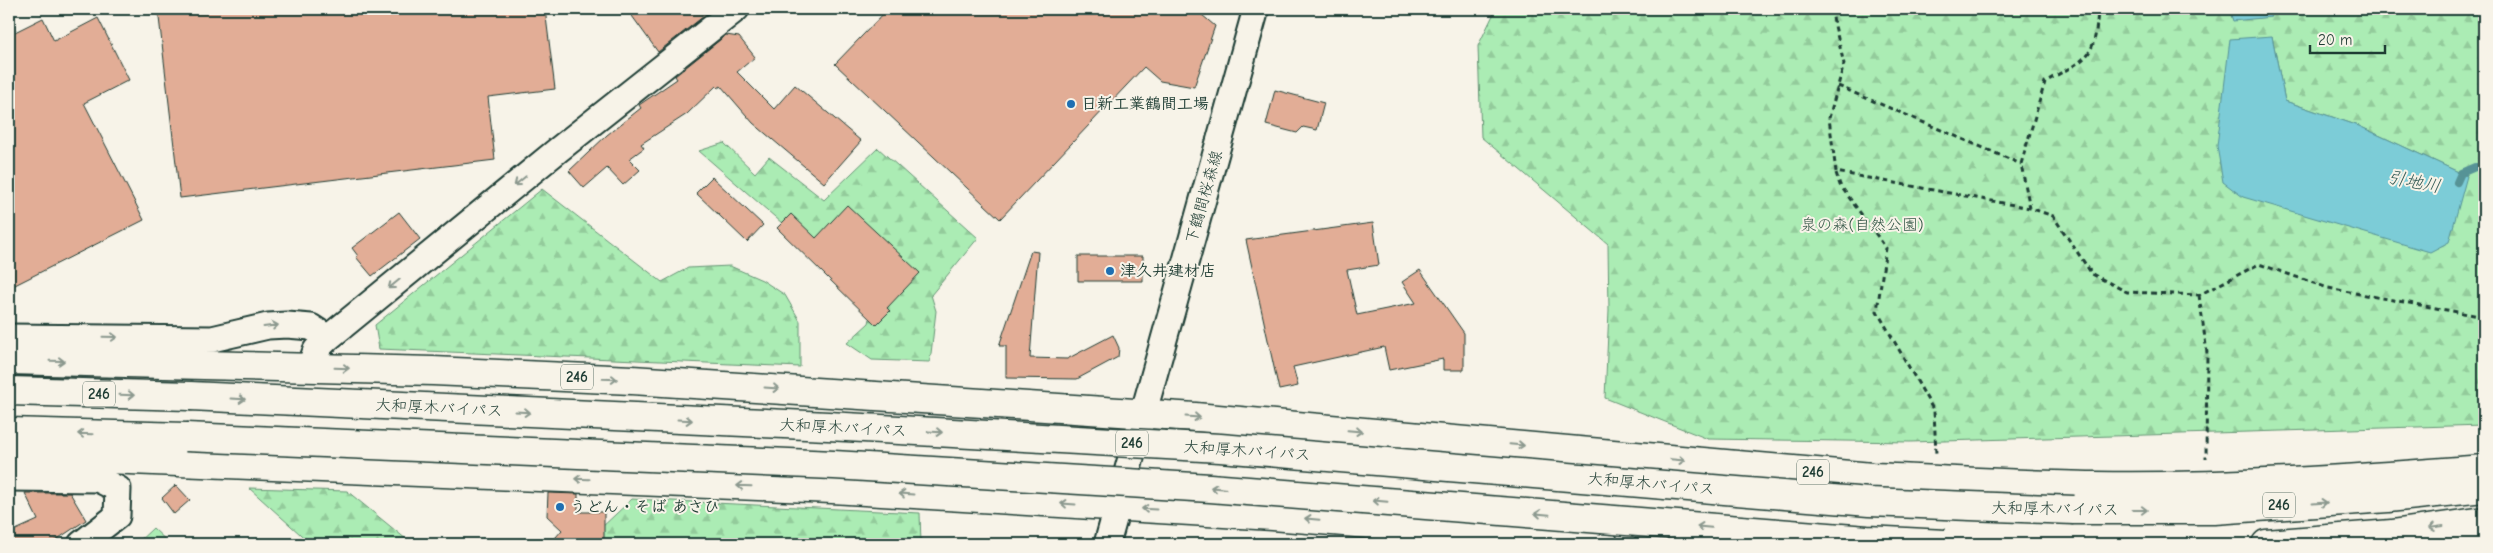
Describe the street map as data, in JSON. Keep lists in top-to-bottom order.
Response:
{
  "streets": {
    "highway": ["246", "大和厚木バイパス"],
    "street": ["下鶴間桜森線"]
  },
  "crossings": [
    ["下鶴間桜森線", "246"]
  ],
  "water": ["引地川"],
  "parks": ["泉の森(自然公園)"],
  "places": ["日新工業鶴間工場", "津久井建材店", "うどん・そば あさひ"],
  "scale_bar": "20 m"
}
